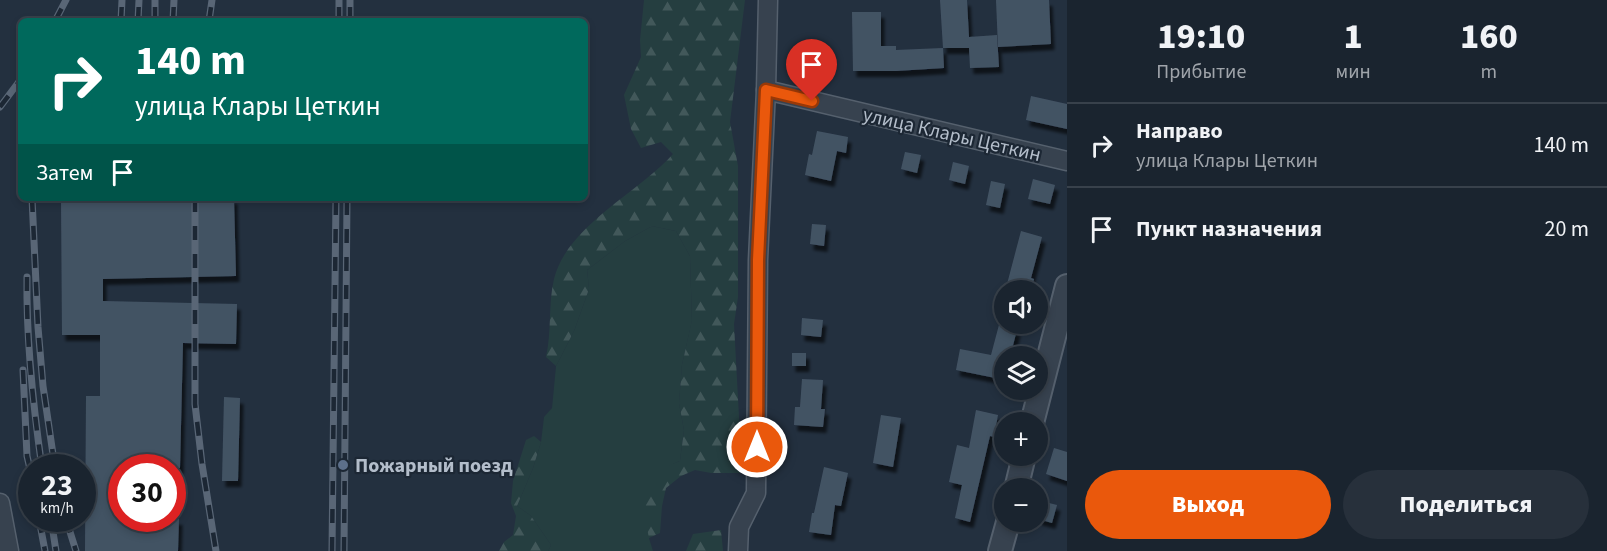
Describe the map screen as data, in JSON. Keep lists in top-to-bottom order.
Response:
{
  "streets": {
    "street": ["улица Клары Цеткин"]
  },
  "places": ["Пожарный поезд"],
  "page": {
    "eta": [
      "19:10",
      "Прибытие",
      "1",
      "мин",
      "160",
      "m"
    ],
    "turn": ["140 m", "улица Клары Цеткин"],
    "list": [
      {
        "name": "Направо",
        "note": "улица Клары Цеткин",
        "value": "140 m"
      },
      {
        "name": "Пункт назначения",
        "value": "20 m"
      }
    ],
    "then": "Затем",
    "map_buttons": ["+", "−"],
    "speed": "23 km/h",
    "limit": "30",
    "buttons": ["Выход", "Поделиться"]
  }
}
